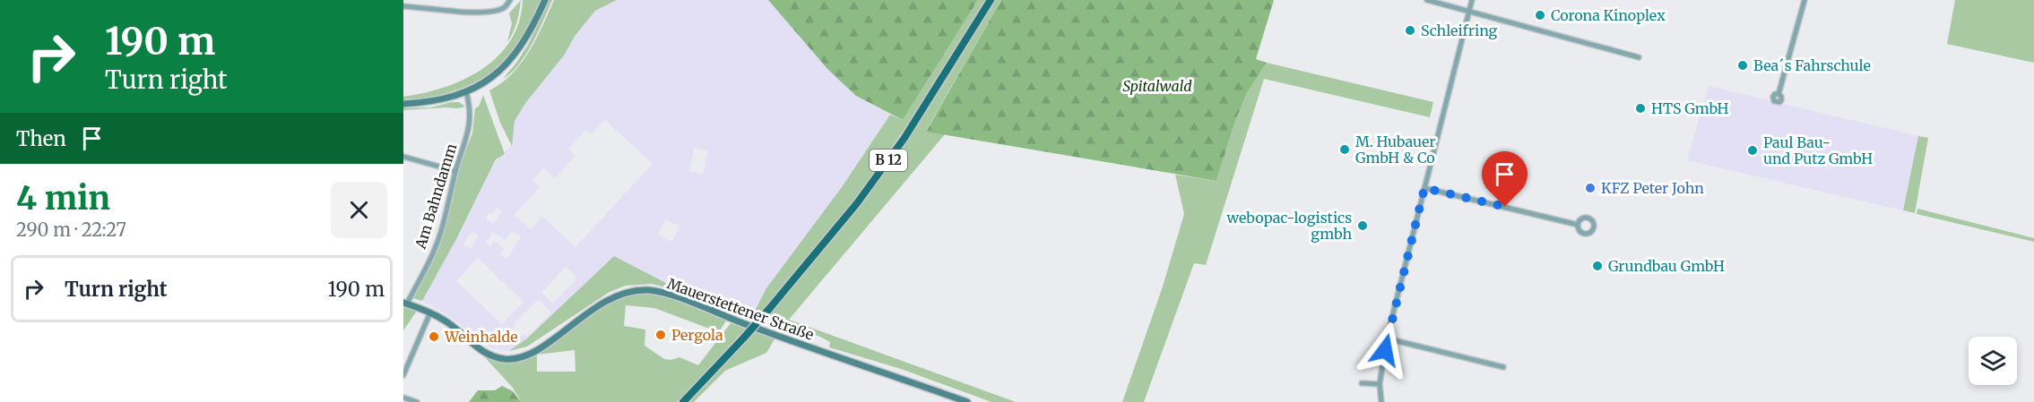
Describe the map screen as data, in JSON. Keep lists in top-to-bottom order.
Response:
{
  "streets": {
    "main road": ["B 12", "Mauerstettener Straße"],
    "street": ["Am Bahndamm"]
  },
  "crossings": [
    ["Am Bahndamm", "Mauerstettener Straße"]
  ],
  "parks": ["Spitalwald"],
  "places": [
    "Corona Kinoplex",
    "Schleifring",
    "Bea´s Fahrschule",
    "HTS GmbH",
    "M. Hubauer GmbH & Co",
    "Paul Bau- und Putz GmbH",
    "KFZ Peter John",
    "webopac-logistics gmbh",
    "Grundbau GmbH",
    "Pergola",
    "Weinhalde"
  ],
  "page": {
    "turn": ["190 m", "Turn right"],
    "then": "Then",
    "heading": ["4 min", "290 m · 22:27"],
    "list": [
      {
        "name": "Turn right",
        "value": "190 m"
      }
    ]
  }
}
